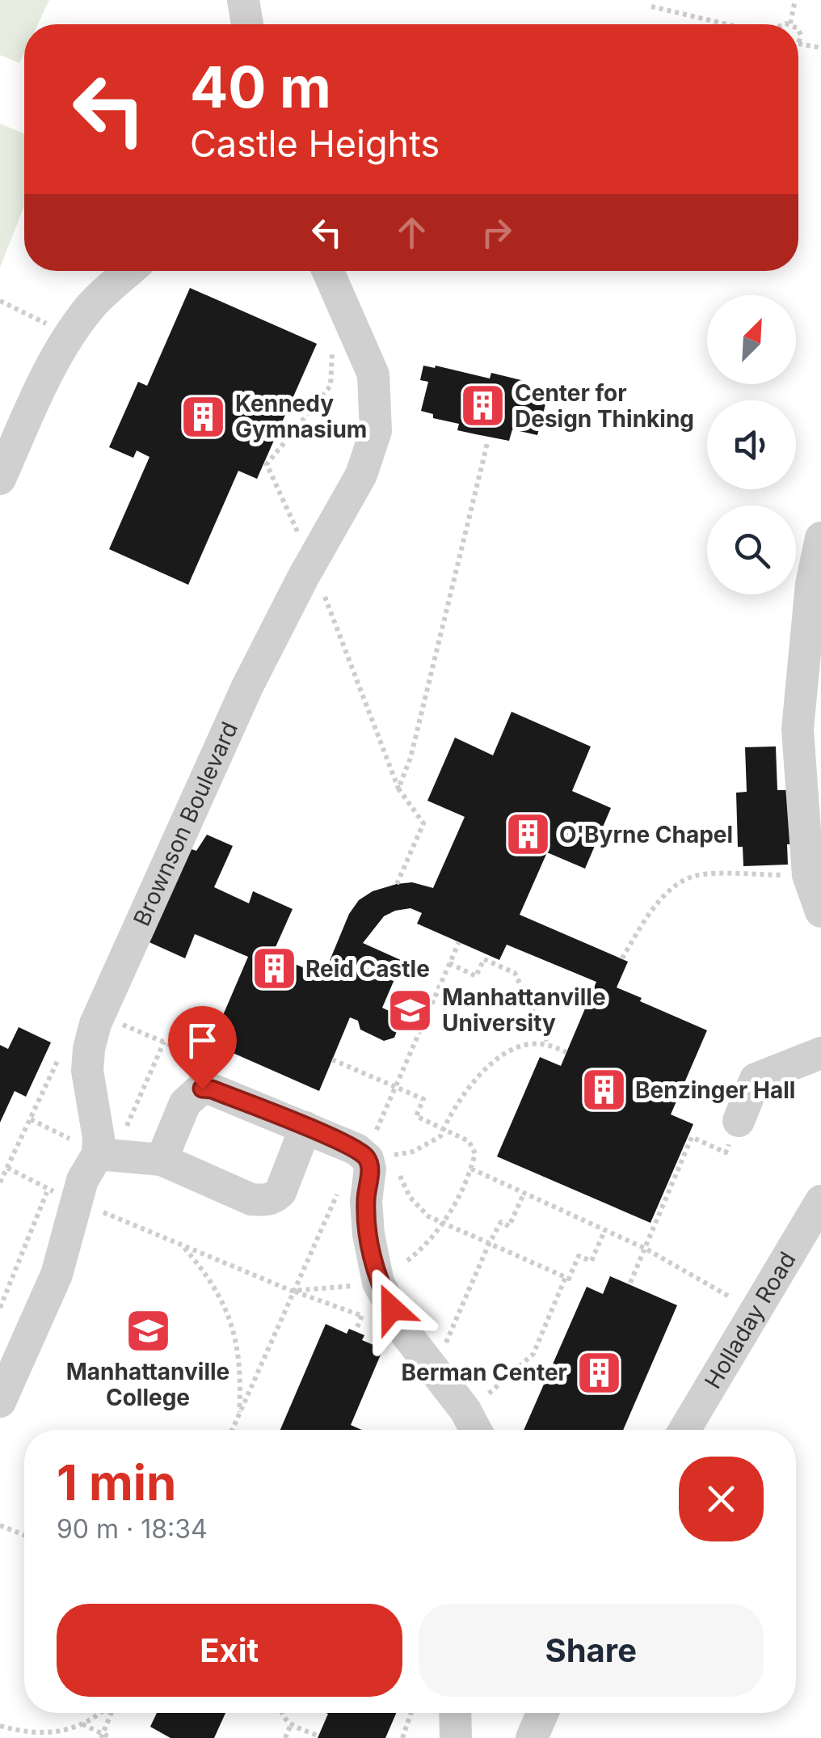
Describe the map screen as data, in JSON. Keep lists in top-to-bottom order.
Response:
{
  "streets": {
    "street": ["Brownson Boulevard", "Holladay Road"]
  },
  "places": {
    "building": [
      "Center for Design Thinking",
      "Kennedy Gymnasium",
      "O'Byrne Chapel",
      "Reid Castle",
      "Benzinger Hall",
      "Berman Center"
    ],
    "school or university": ["Manhattanville University", "Manhattanville College"]
  },
  "north": "top right",
  "page": {
    "turn": ["40 m", "Castle Heights"],
    "heading": ["1 min", "90 m · 18:34"],
    "buttons": ["Exit", "Share"]
  }
}
